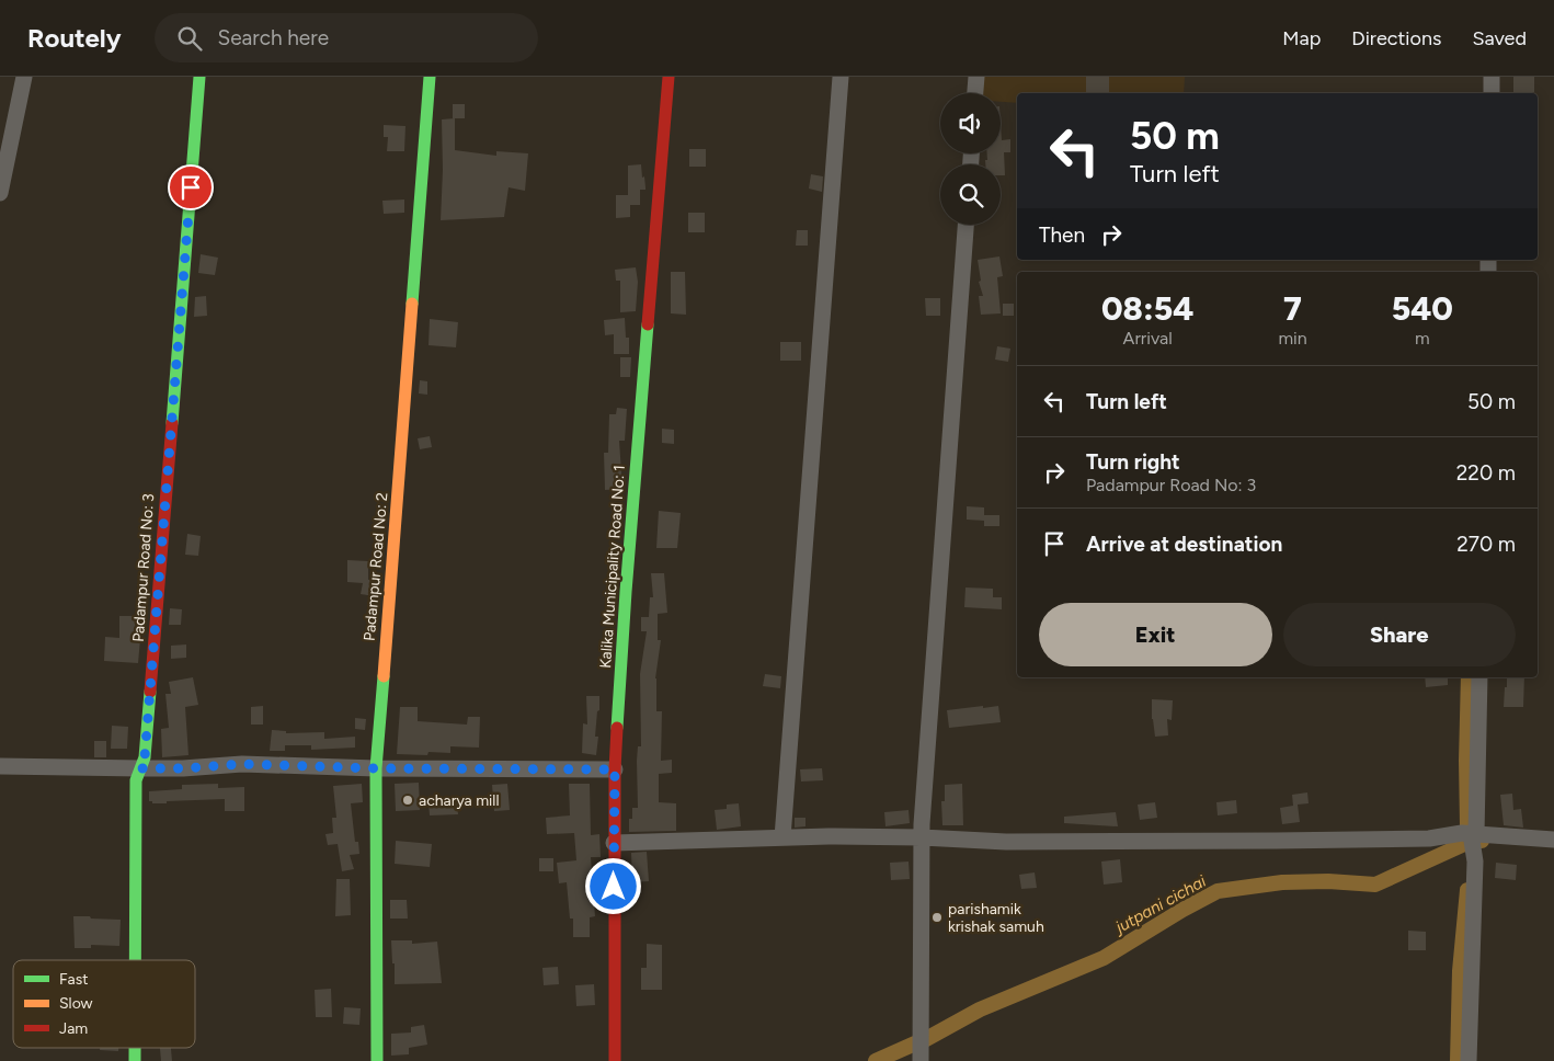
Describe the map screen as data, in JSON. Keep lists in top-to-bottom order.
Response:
{
  "streets": {
    "street": ["Padampur Road No: 2", "Kalika Municipality Road No: 1", "Padampur Road No: 3"]
  },
  "water": ["jutpani cichai"],
  "places": ["acharya mill", "parishamik krishak samuh"],
  "legend": ["Fast", "Slow", "Jam"],
  "page": {
    "header": "Routely",
    "search": "Search here",
    "nav": ["Map", "Directions", "Saved"],
    "turn": ["50 m", "Turn left"],
    "then": "Then",
    "eta": [
      "08:54",
      "Arrival",
      "7",
      "min",
      "540",
      "m"
    ],
    "list": [
      {
        "name": "Turn left",
        "value": "50 m"
      },
      {
        "name": "Turn right",
        "note": "Padampur Road No: 3",
        "value": "220 m"
      },
      {
        "name": "Arrive at destination",
        "value": "270 m"
      }
    ],
    "buttons": ["Exit", "Share"]
  }
}
